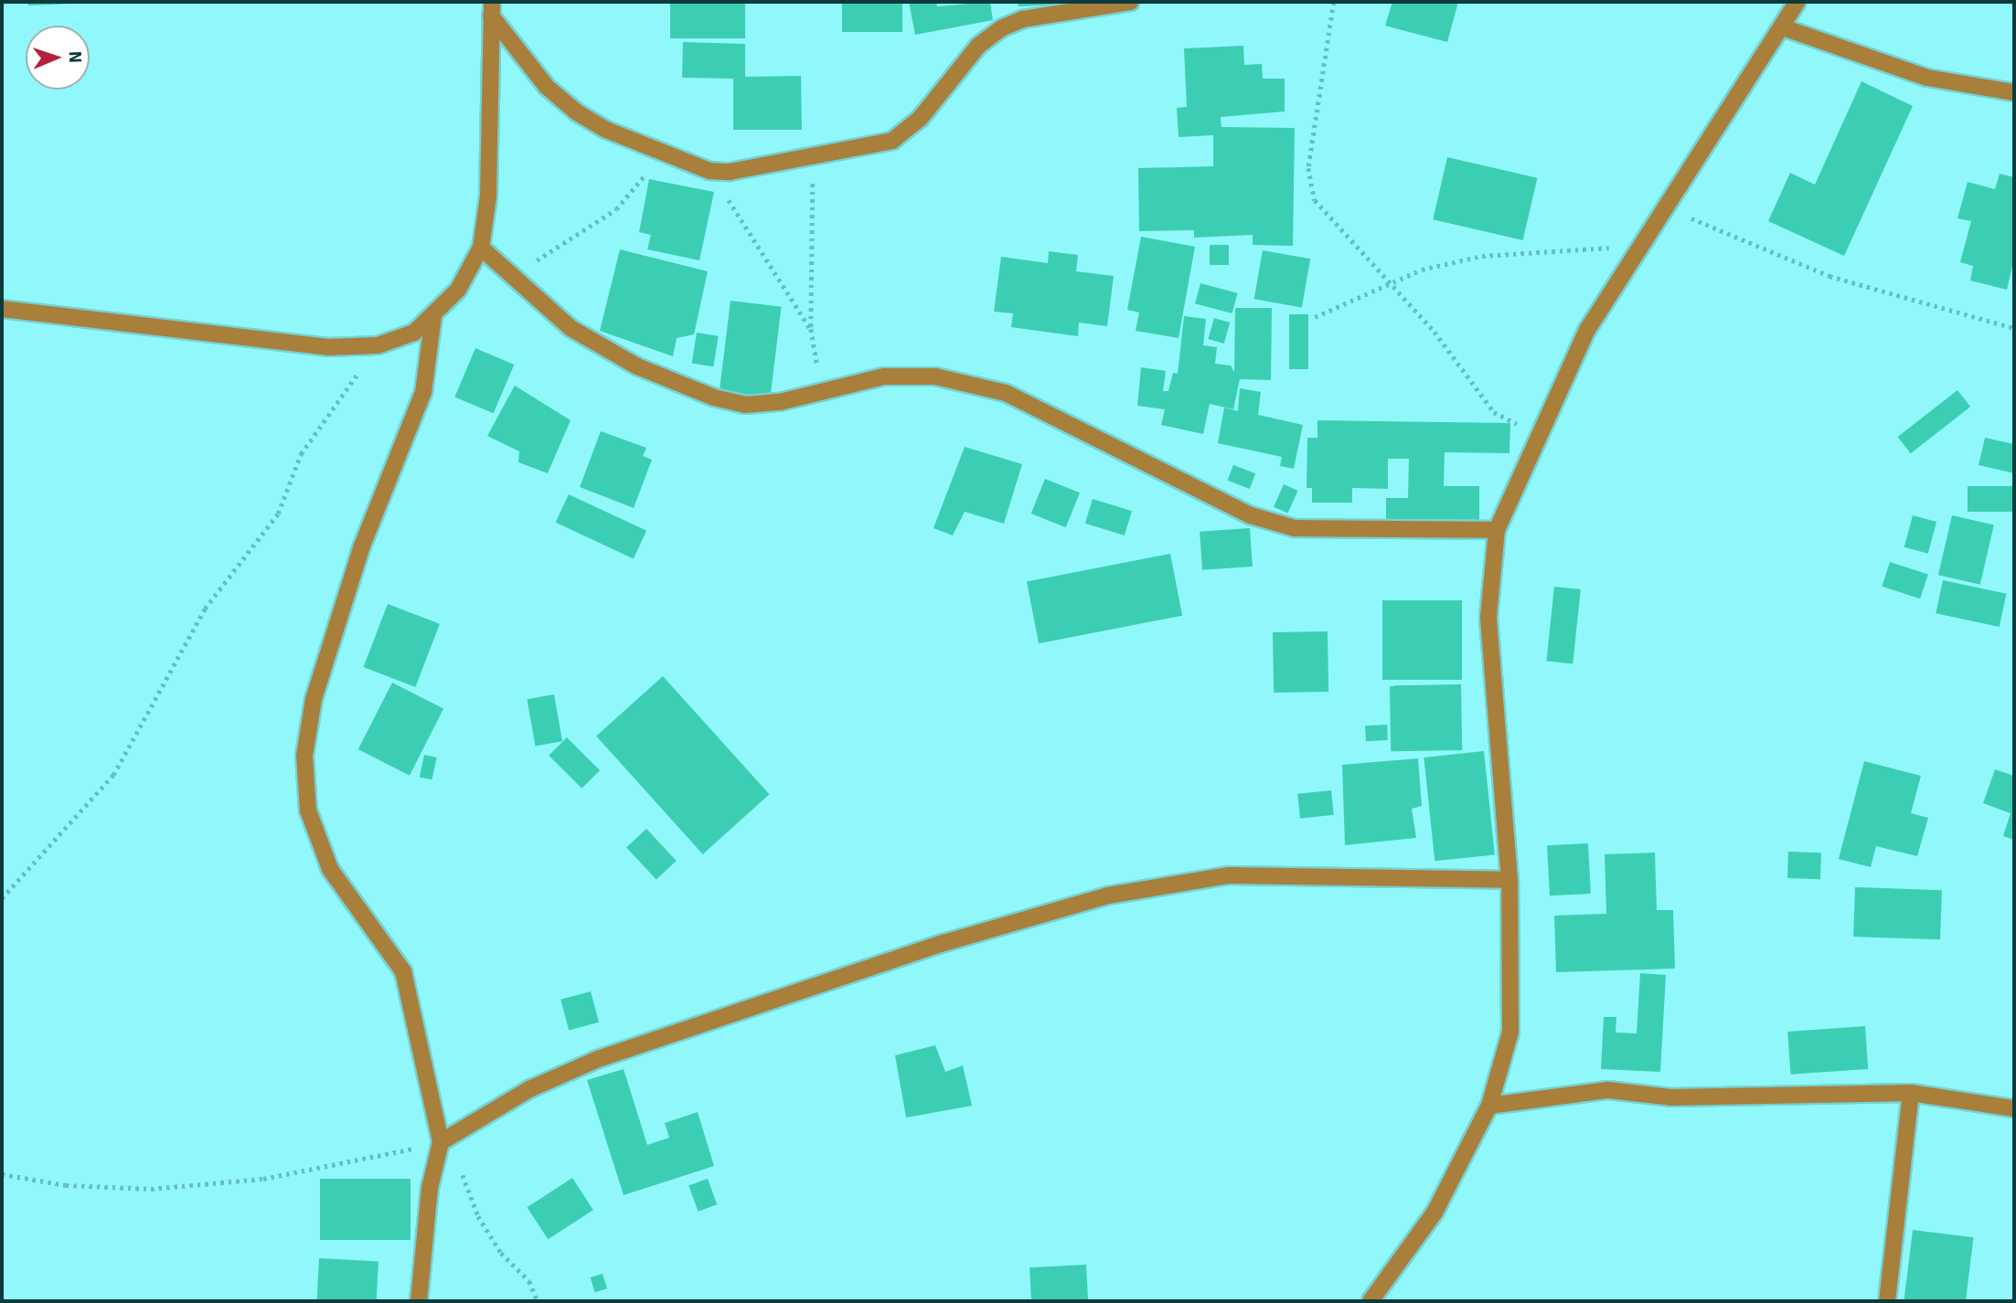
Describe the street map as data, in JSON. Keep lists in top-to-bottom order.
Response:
{
  "north": "right"
}
